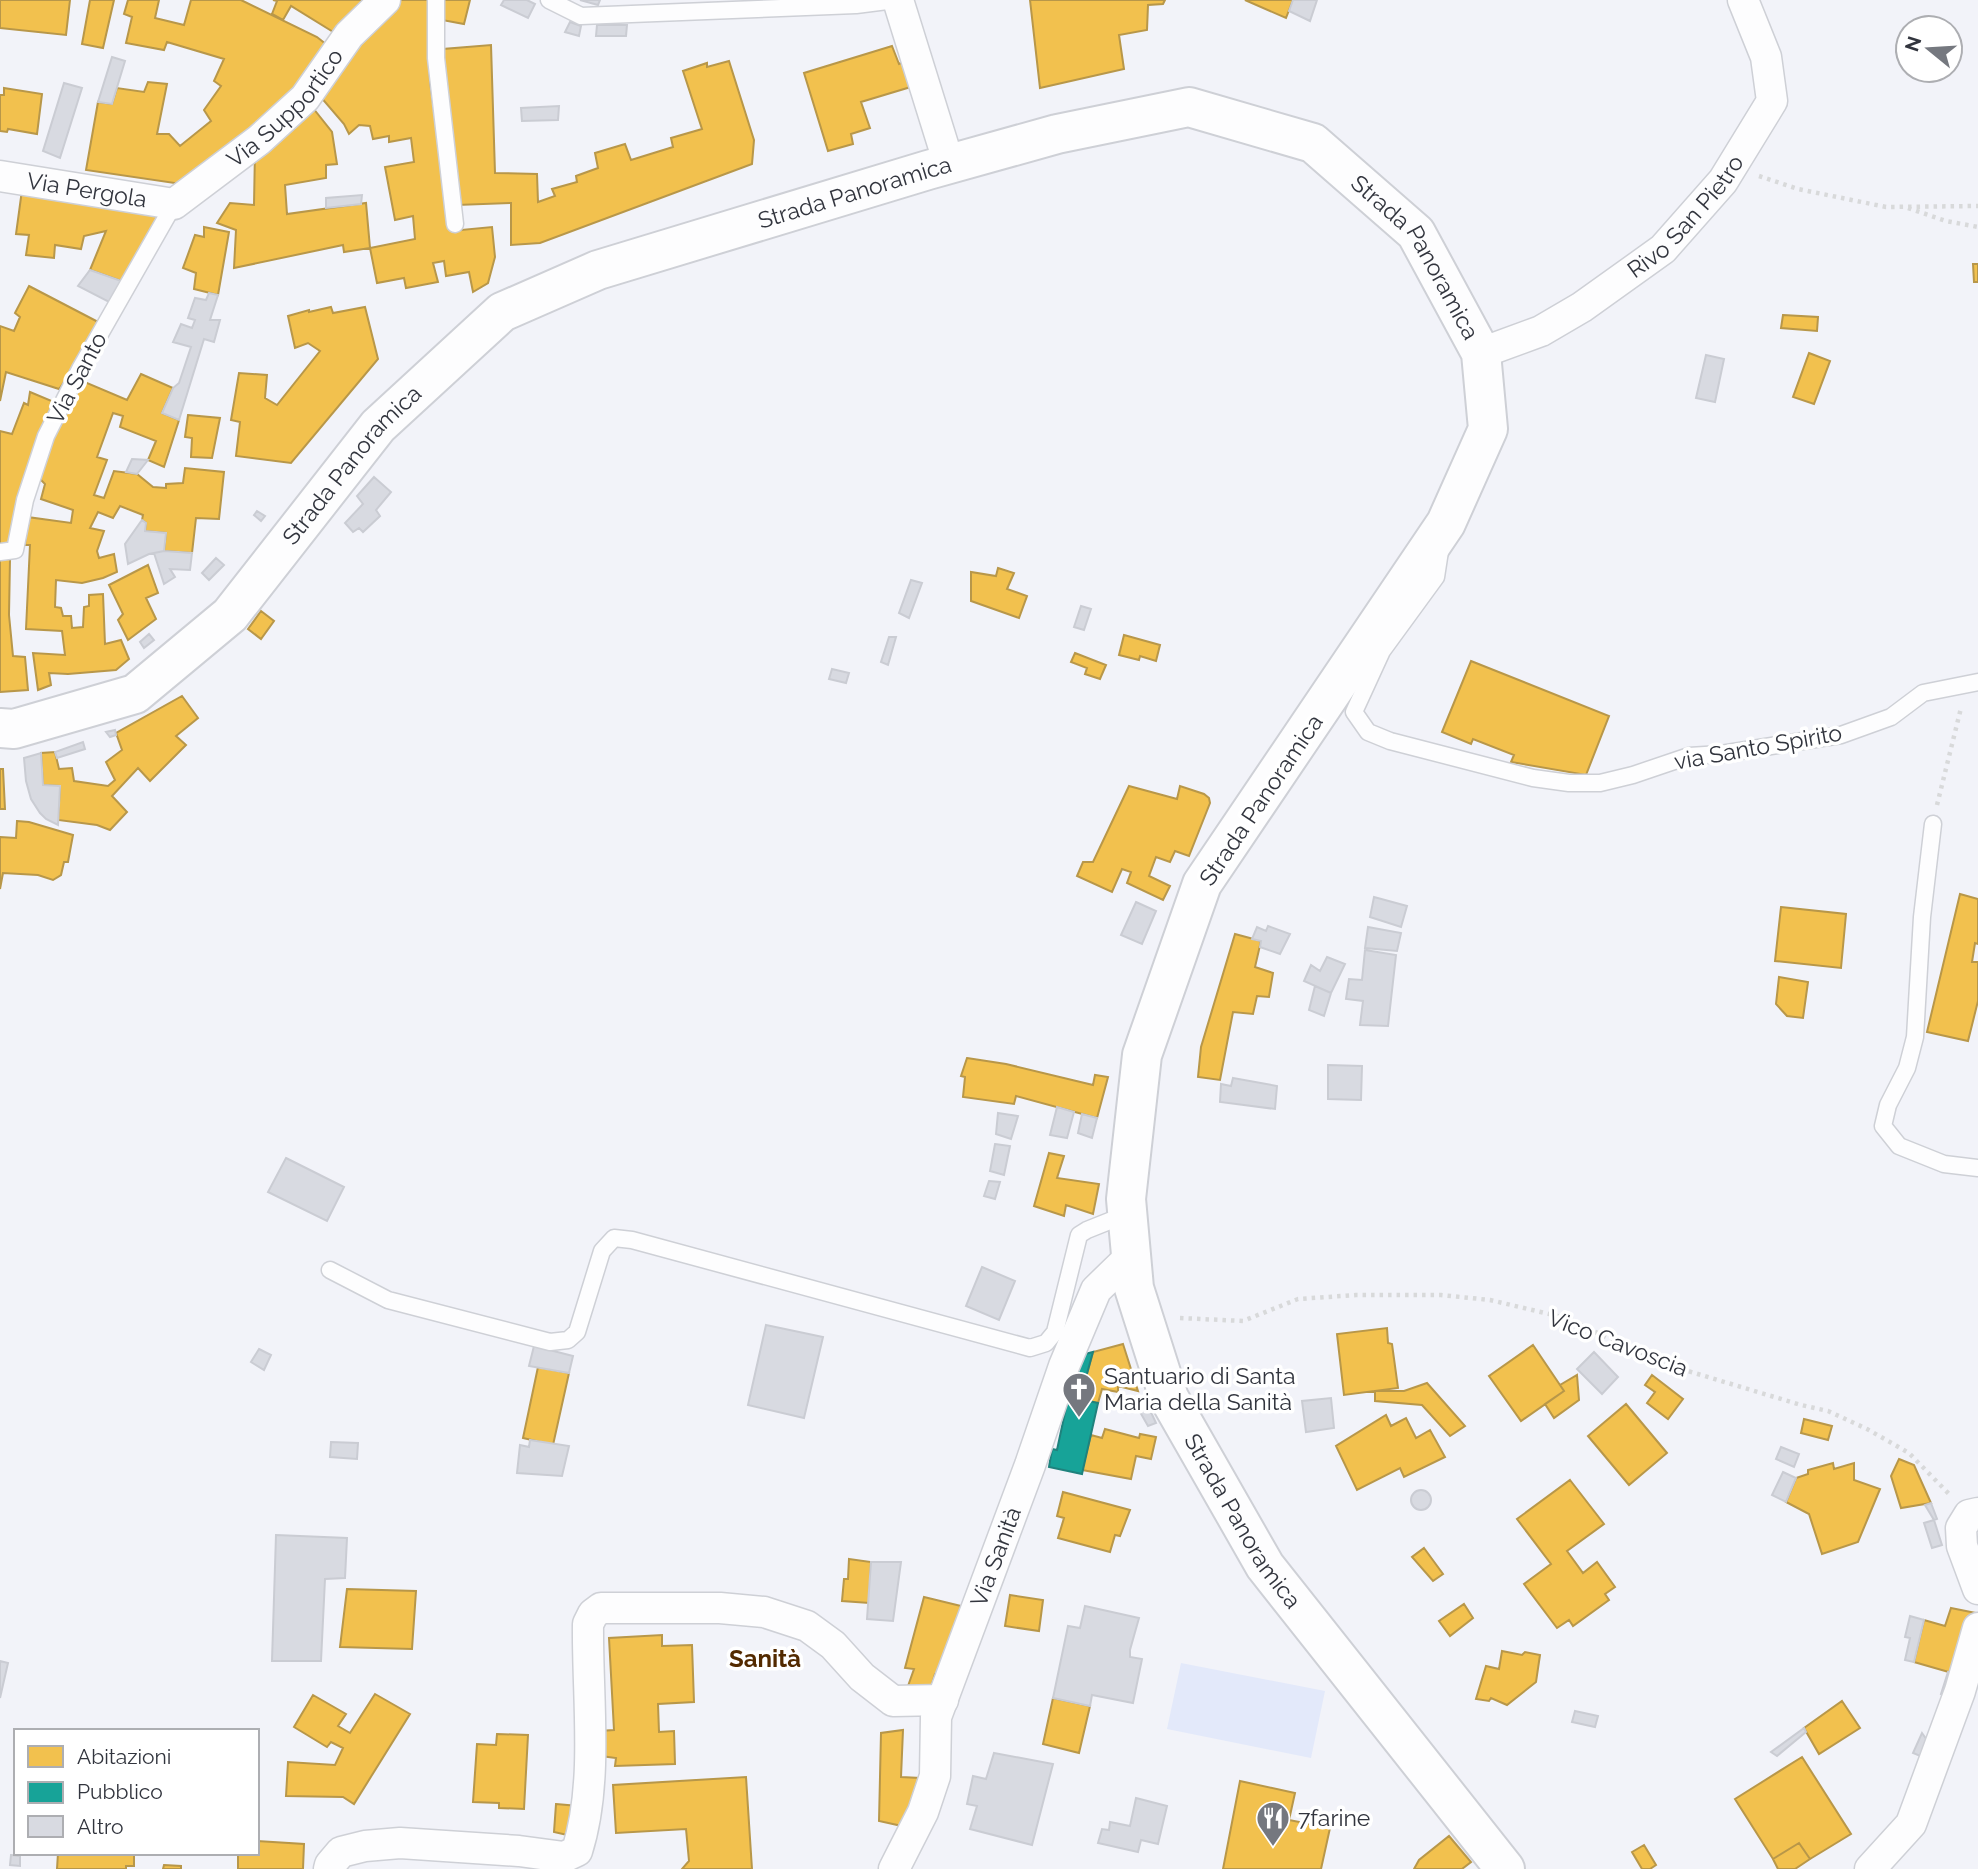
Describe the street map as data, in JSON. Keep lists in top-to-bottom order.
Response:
{
  "streets": {
    "main road": ["Strada Panoramica"],
    "street": [
      "Via Supportico",
      "Via Pergola",
      "Rivo San Pietro",
      "Via Sanità"
    ],
    "lane": ["Via Santo", "via Santo Spirito"],
    "path": ["Vico Cavoscia"]
  },
  "crossings": [
    ["Via Supportico", "Via Pergola"],
    ["Via Supportico", "Via Santo"],
    ["Via Pergola", "Via Santo"],
    ["Strada Panoramica", "Rivo San Pietro"],
    ["Strada Panoramica", "via Santo Spirito"],
    ["Strada Panoramica", "Vico Cavoscia"],
    ["Strada Panoramica", "Via Sanità"]
  ],
  "districts": ["Sanità"],
  "places": {
    "church": ["Santuario di Santa Maria della Sanità"],
    "restaurant": ["7farine"]
  },
  "legend": ["Abitazioni", "Pubblico", "Altro"],
  "north": "left"
}
